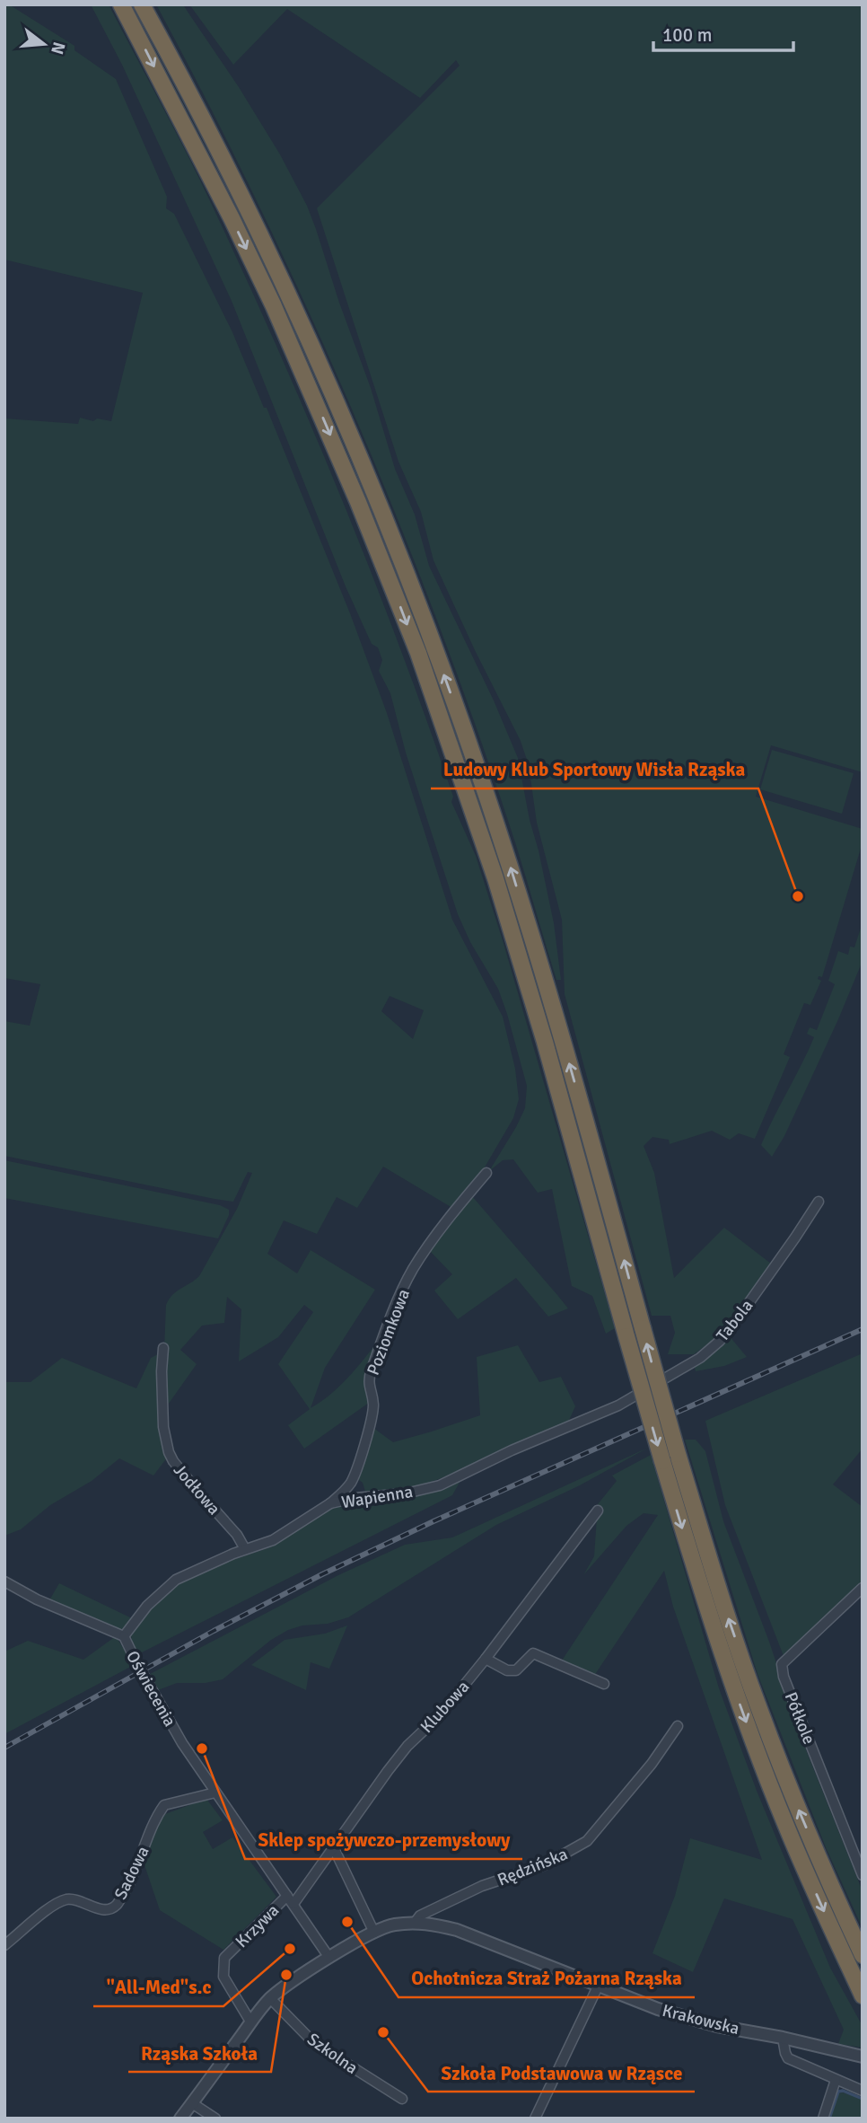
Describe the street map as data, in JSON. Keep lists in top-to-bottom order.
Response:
{
  "streets": {
    "street": [
      "Tabola",
      "Poziomkowa",
      "Jodłowa",
      "Wapienna",
      "Oświecenia",
      "Klubowa",
      "Półkole",
      "Rędzińska",
      "Sadowa",
      "Krzywa",
      "Krakowska",
      "Szkolna"
    ]
  },
  "crossings": [
    ["Tabola", "Wapienna"],
    ["Poziomkowa", "Wapienna"],
    ["Jodłowa", "Wapienna"],
    ["Wapienna", "Oświecenia"],
    ["Oświecenia", "Klubowa"],
    ["Oświecenia", "Sadowa"],
    ["Oświecenia", "Krzywa"],
    ["Oświecenia", "Krakowska"],
    ["Rędzińska", "Krakowska"],
    ["Krzywa", "Krakowska"],
    ["Krakowska", "Szkolna"]
  ],
  "places": [
    "Ludowy Klub Sportowy Wisła Rząska",
    "Sklep spożywczo-przemysłowy",
    "Ochotnicza Straż Pożarna Rząska",
    "\"All-Med\"s.c",
    "Rząska Szkoła",
    "Szkoła Podstawowa w Rząsce"
  ],
  "scale_bar": "100 m",
  "north": "right"
}
